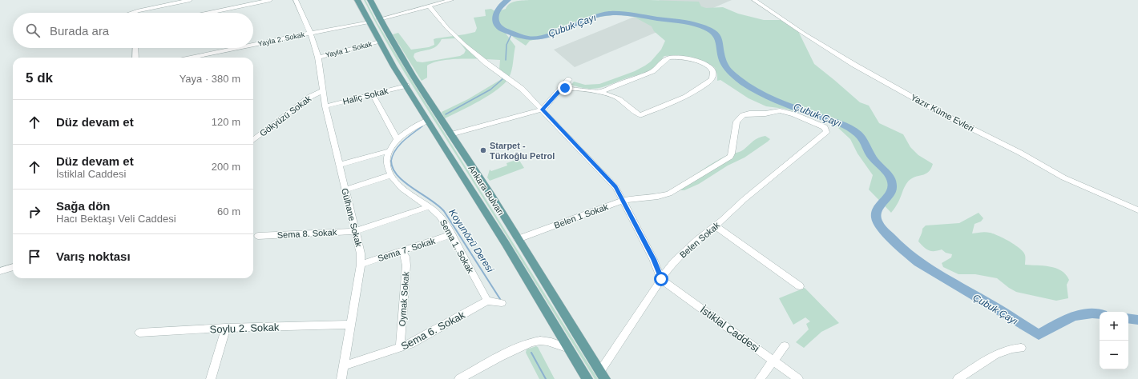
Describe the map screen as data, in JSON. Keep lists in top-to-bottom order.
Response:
{
  "streets": {
    "main road": ["Ankara Bulvarı"],
    "street": [
      "Yayla 2. Sokak",
      "Yayla 1. Sokak",
      "Haliç Sokak",
      "Yazır Küme Evleri",
      "Gökyüzü Sokak",
      "Belen 1 Sokak",
      "Gülhane Sokak",
      "Sema 8. Sokak",
      "Belen Sokak",
      "Sema 1. Sokak",
      "Sema 7. Sokak",
      "Oymak Sokak",
      "Soylu 2. Sokak",
      "İstiklal Caddesi",
      "Sema 6. Sokak"
    ]
  },
  "crossings": [
    ["Yayla 2. Sokak", "Ankara Bulvarı"],
    ["Yayla 2. Sokak", "Gülhane Sokak"],
    ["Yayla 1. Sokak", "Ankara Bulvarı"],
    ["Yayla 1. Sokak", "Gülhane Sokak"],
    ["Haliç Sokak", "Ankara Bulvarı"],
    ["Haliç Sokak", "Gülhane Sokak"],
    ["Gökyüzü Sokak", "Gülhane Sokak"],
    ["Ankara Bulvarı", "Belen 1 Sokak"],
    ["Ankara Bulvarı", "Belen Sokak"],
    ["Belen 1 Sokak", "Belen Sokak"],
    ["Gülhane Sokak", "Sema 8. Sokak"],
    ["Gülhane Sokak", "Sema 7. Sokak"],
    ["Gülhane Sokak", "Soylu 2. Sokak"],
    ["Gülhane Sokak", "Sema 6. Sokak"],
    ["Sema 8. Sokak", "Sema 1. Sokak"],
    ["Belen Sokak", "İstiklal Caddesi"],
    ["Sema 1. Sokak", "Sema 7. Sokak"],
    ["Sema 1. Sokak", "Sema 6. Sokak"],
    ["Sema 7. Sokak", "Oymak Sokak"],
    ["Oymak Sokak", "Sema 6. Sokak"]
  ],
  "water": ["Çubuk Çayı", "Koyunözü Deresi"],
  "places": ["Starpet - Türkoğlu Petrol"],
  "page": {
    "search": "Burada ara",
    "heading": ["5 dk", "Yaya · 380 m"],
    "list": [
      ["Düz devam et", "120 m"],
      ["Düz devam et", "İstiklal Caddesi", "200 m"],
      ["Sağa dön", "Hacı Bektaşı Veli Caddesi", "60 m"],
      "Varış noktası"
    ],
    "map_buttons": ["+", "−"]
  }
}
